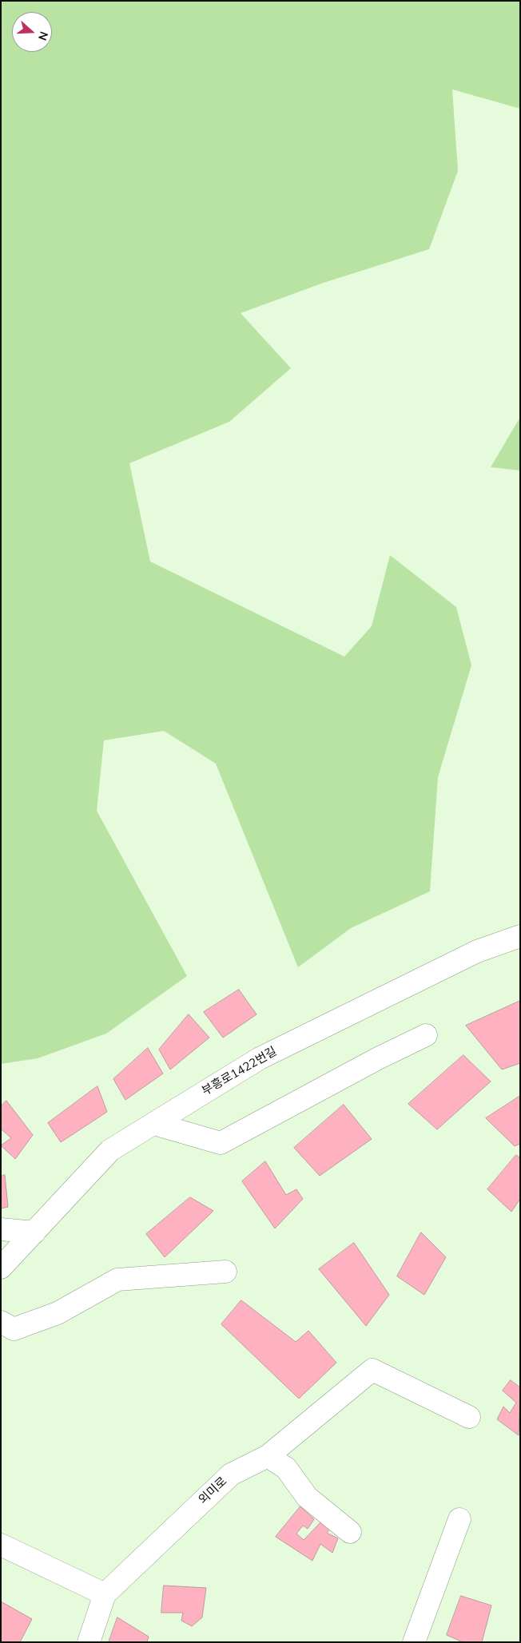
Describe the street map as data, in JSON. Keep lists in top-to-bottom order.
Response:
{
  "streets": {
    "street": ["부흥로1422번길", "외미로"]
  },
  "north": "right"
}
